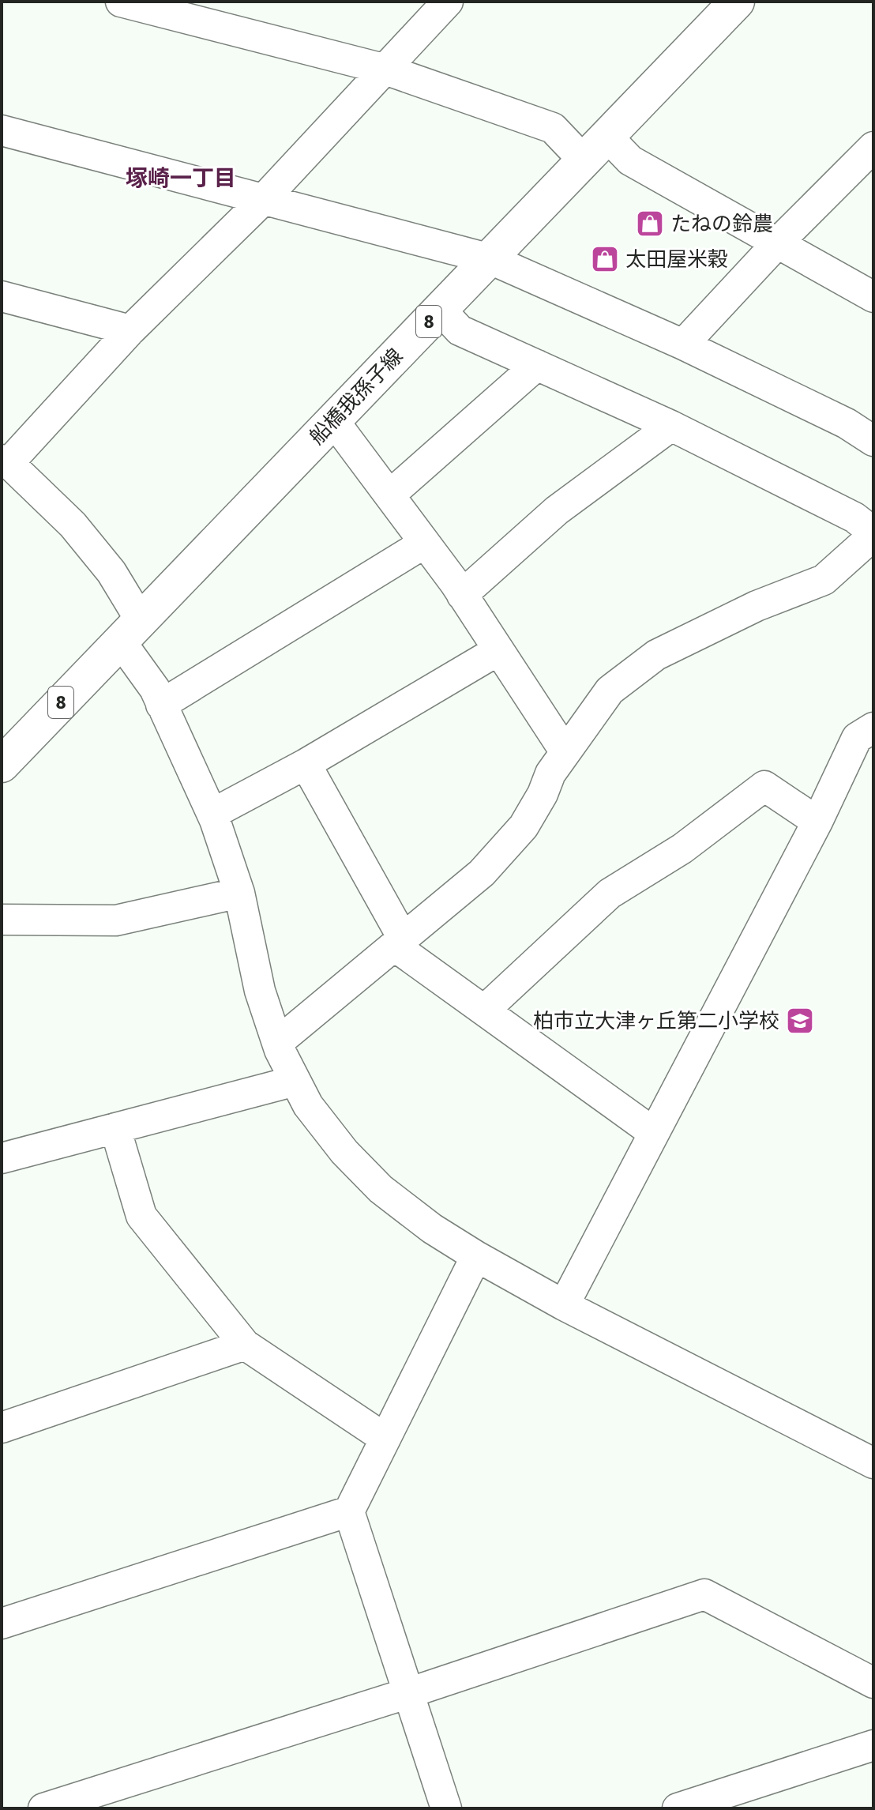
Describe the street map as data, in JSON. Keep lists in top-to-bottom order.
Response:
{
  "streets": {
    "main road": ["8", "船橋我孫子線"]
  },
  "districts": ["塚崎一丁目"],
  "places": {
    "shop": ["たねの鈴農", "太田屋米穀"],
    "school or university": ["柏市立大津ヶ丘第二小学校"]
  }
}
